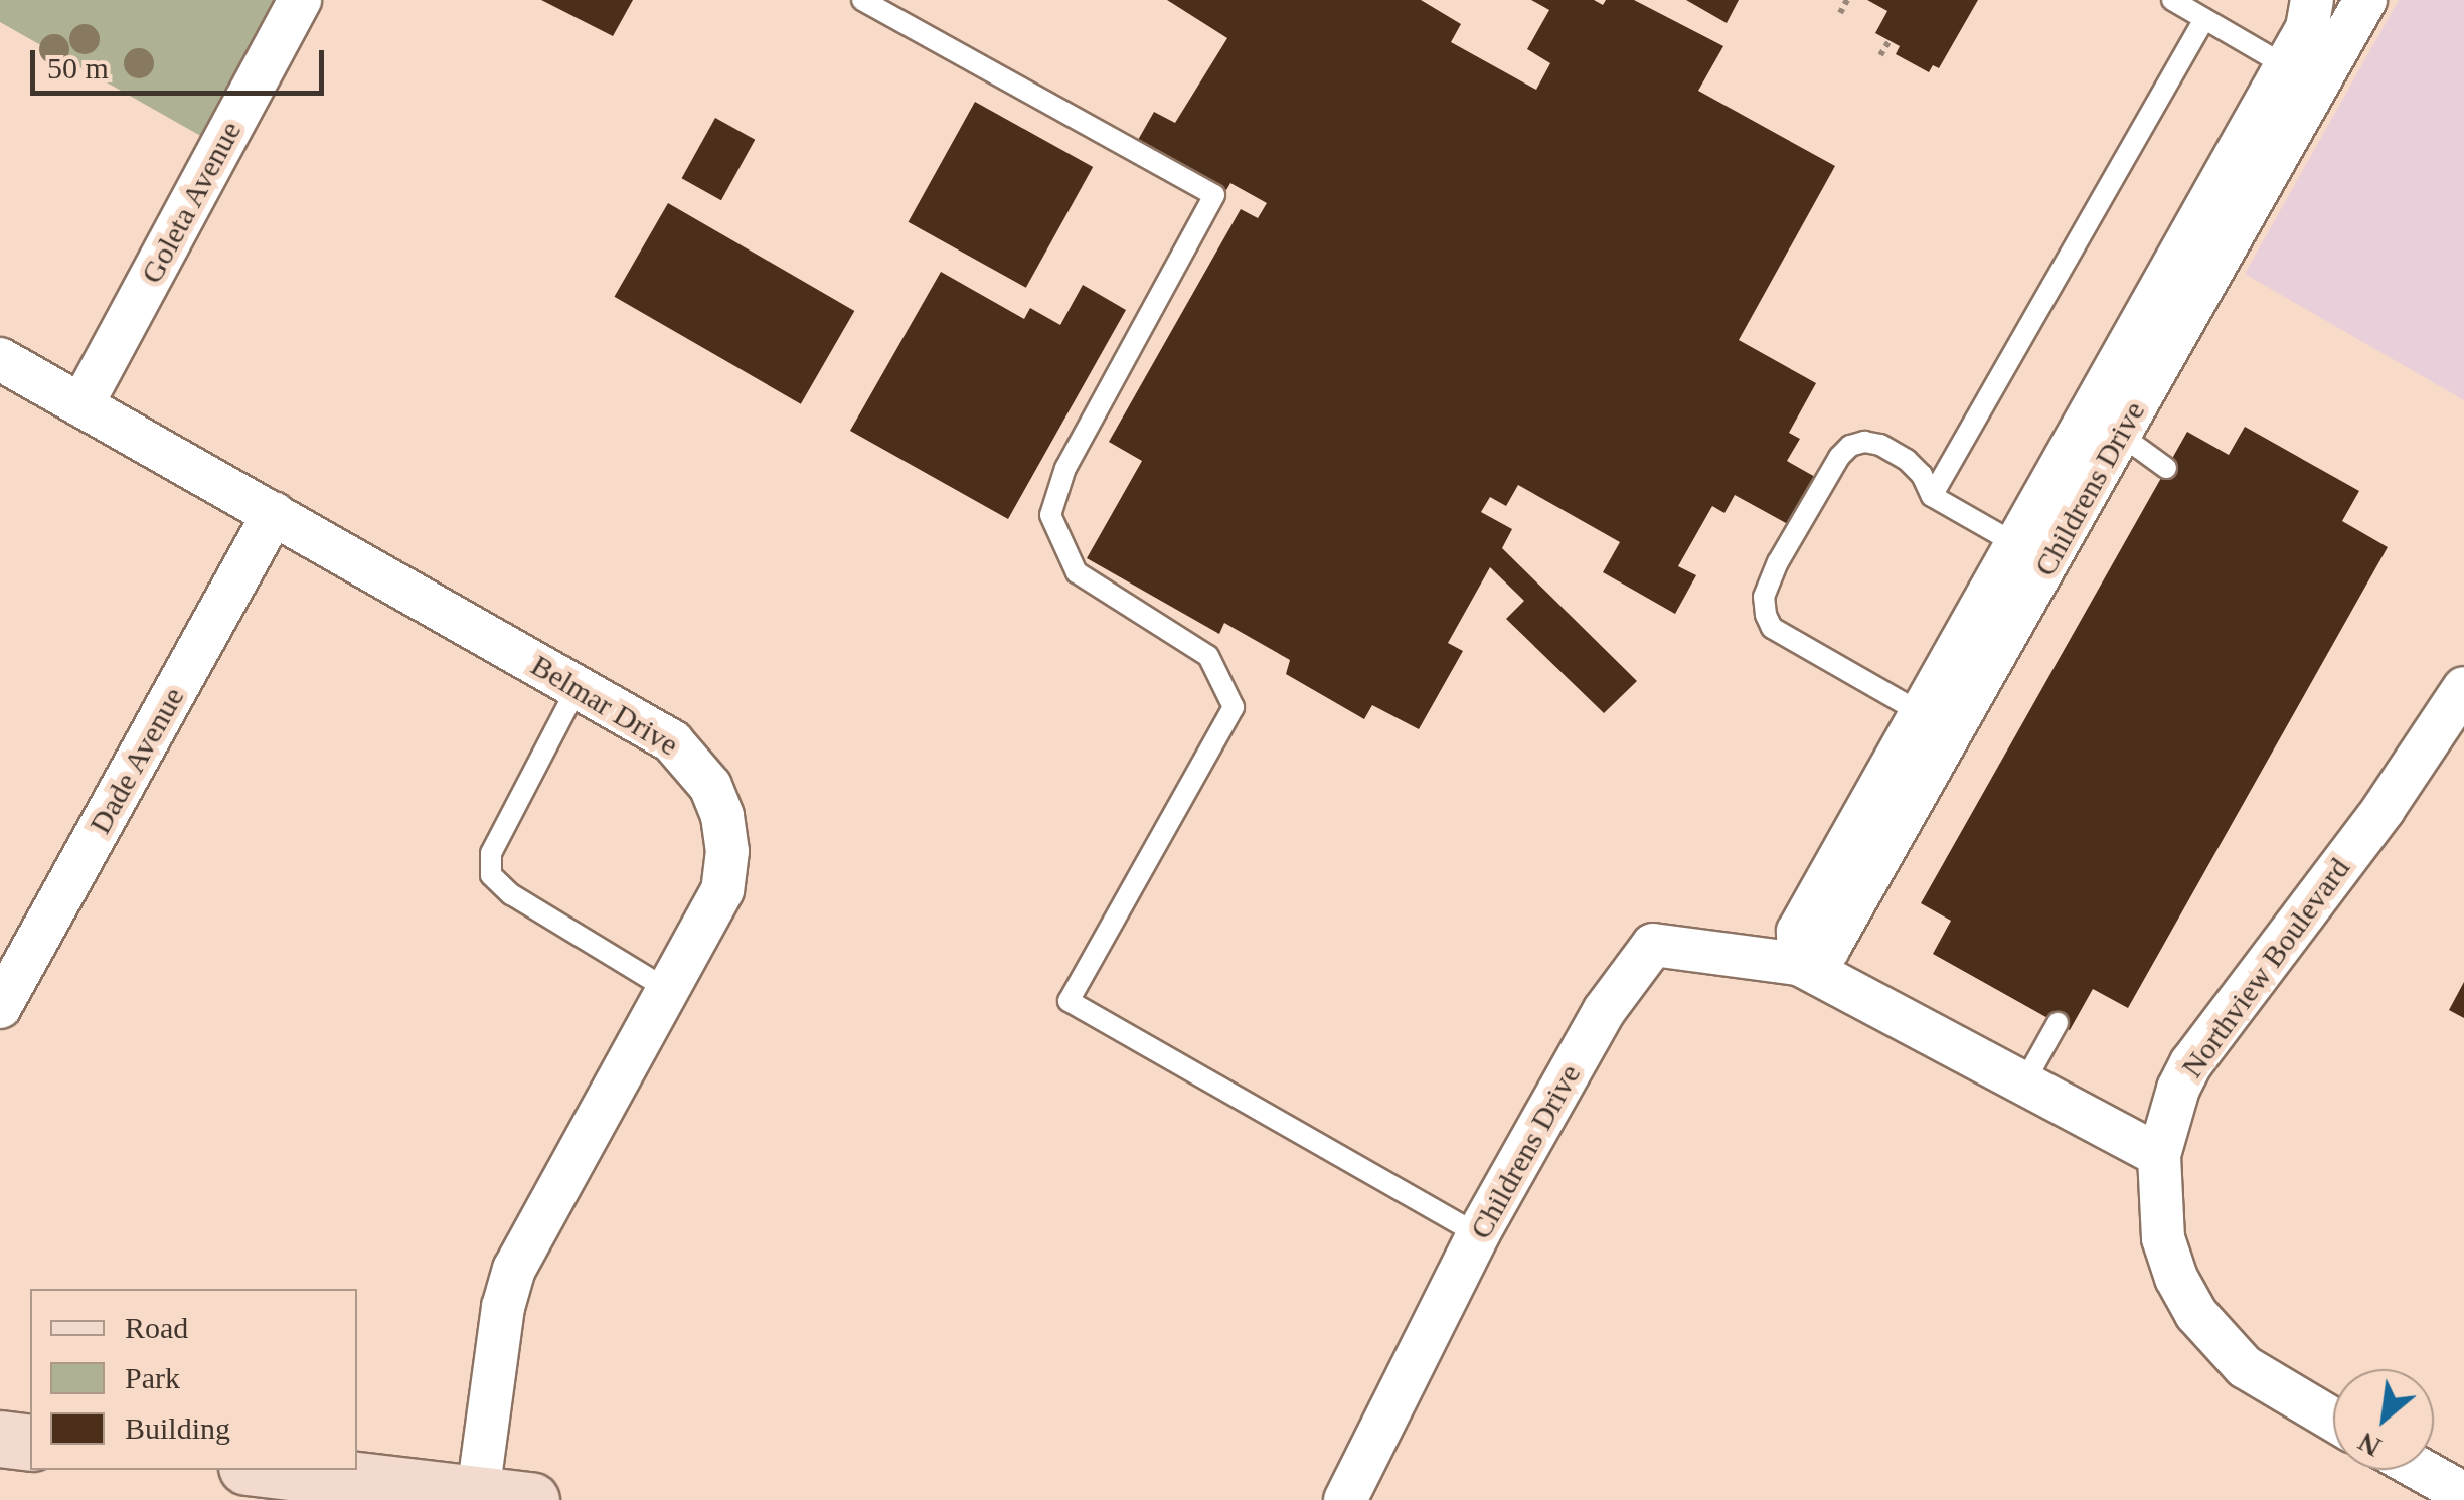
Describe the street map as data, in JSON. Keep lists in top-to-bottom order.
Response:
{
  "streets": {
    "street": [
      "Goleta Avenue",
      "Childrens Drive",
      "Belmar Drive",
      "Dade Avenue",
      "Northview Boulevard"
    ]
  },
  "crossings": [
    ["Goleta Avenue", "Belmar Drive"],
    ["Belmar Drive", "Dade Avenue"]
  ],
  "legend": ["Road", "Park", "Building"],
  "scale_bar": "50 m",
  "north": "bottom left"
}
